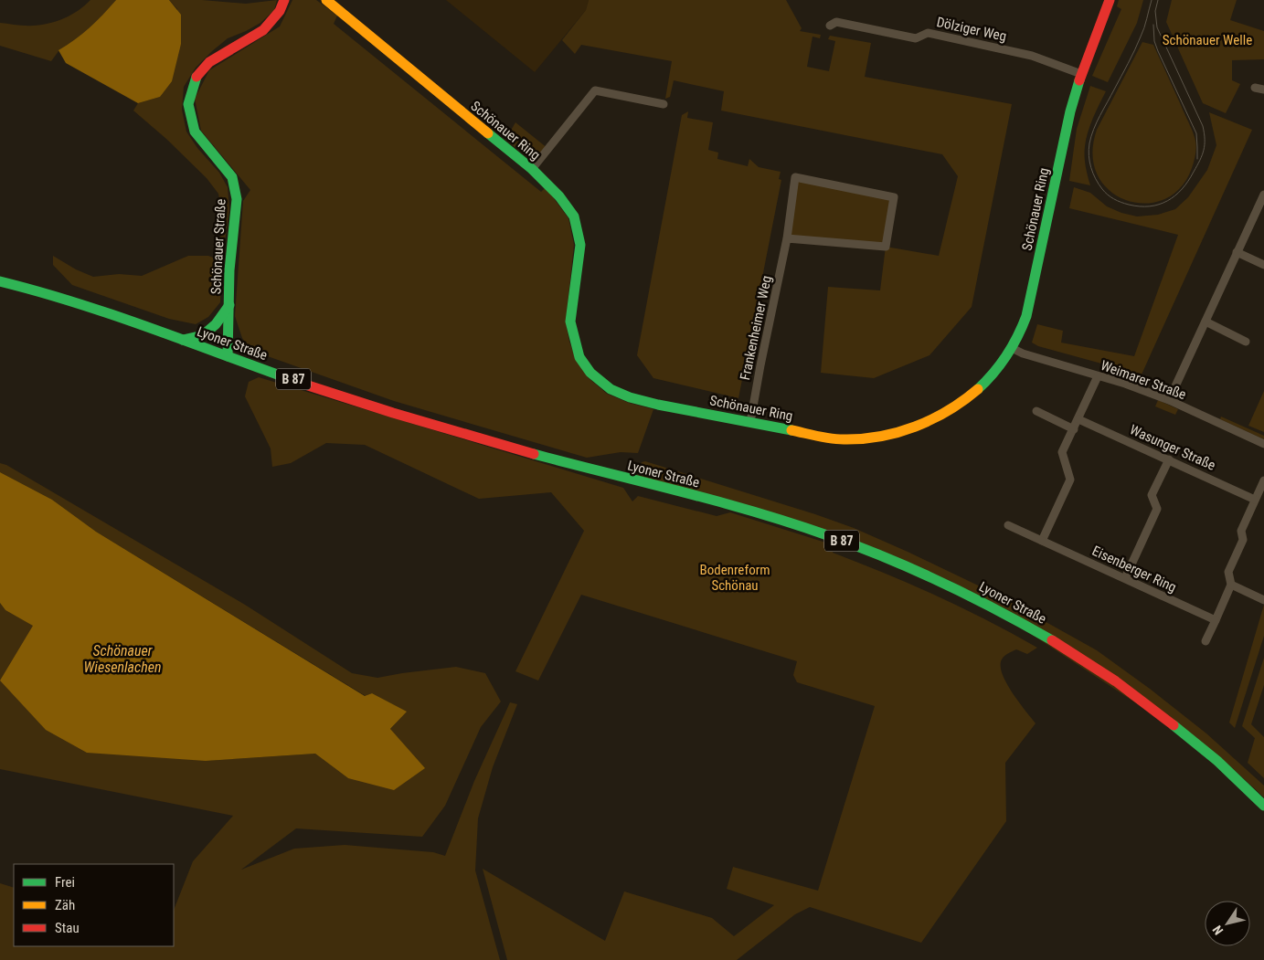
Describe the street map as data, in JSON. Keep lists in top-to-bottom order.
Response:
{
  "streets": {
    "street": [
      "Dölziger Weg",
      "Schönauer Ring",
      "Schönauer Straße",
      "Frankenheimer Weg",
      "Lyoner Straße",
      "B 87",
      "Weimarer Straße",
      "Wasunger Straße",
      "Eisenberger Ring"
    ]
  },
  "crossings": [
    ["Dölziger Weg", "Schönauer Ring"],
    ["Schönauer Ring", "Frankenheimer Weg"],
    ["Schönauer Ring", "Weimarer Straße"],
    ["Schönauer Straße", "Lyoner Straße"]
  ],
  "water": ["Schönauer Wiesenlachen"],
  "parks": ["Schönauer Welle", "Bodenreform Schönau"],
  "legend": ["Frei", "Zäh", "Stau"],
  "north": "bottom left"
}
